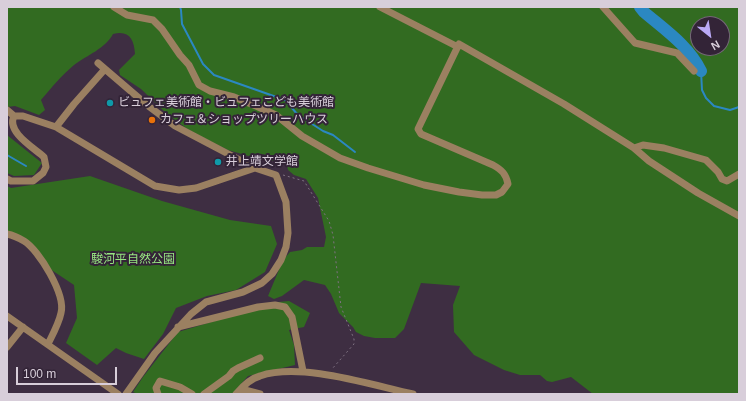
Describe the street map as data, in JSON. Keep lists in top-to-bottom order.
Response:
{
  "parks": ["駿河平自然公園"],
  "places": ["ビュフェ美術館・ビュフェこども美術館", "カフェ＆ショップツリーハウス", "井上靖文学館"],
  "scale_bar": "100 m",
  "north": "bottom right"
}
